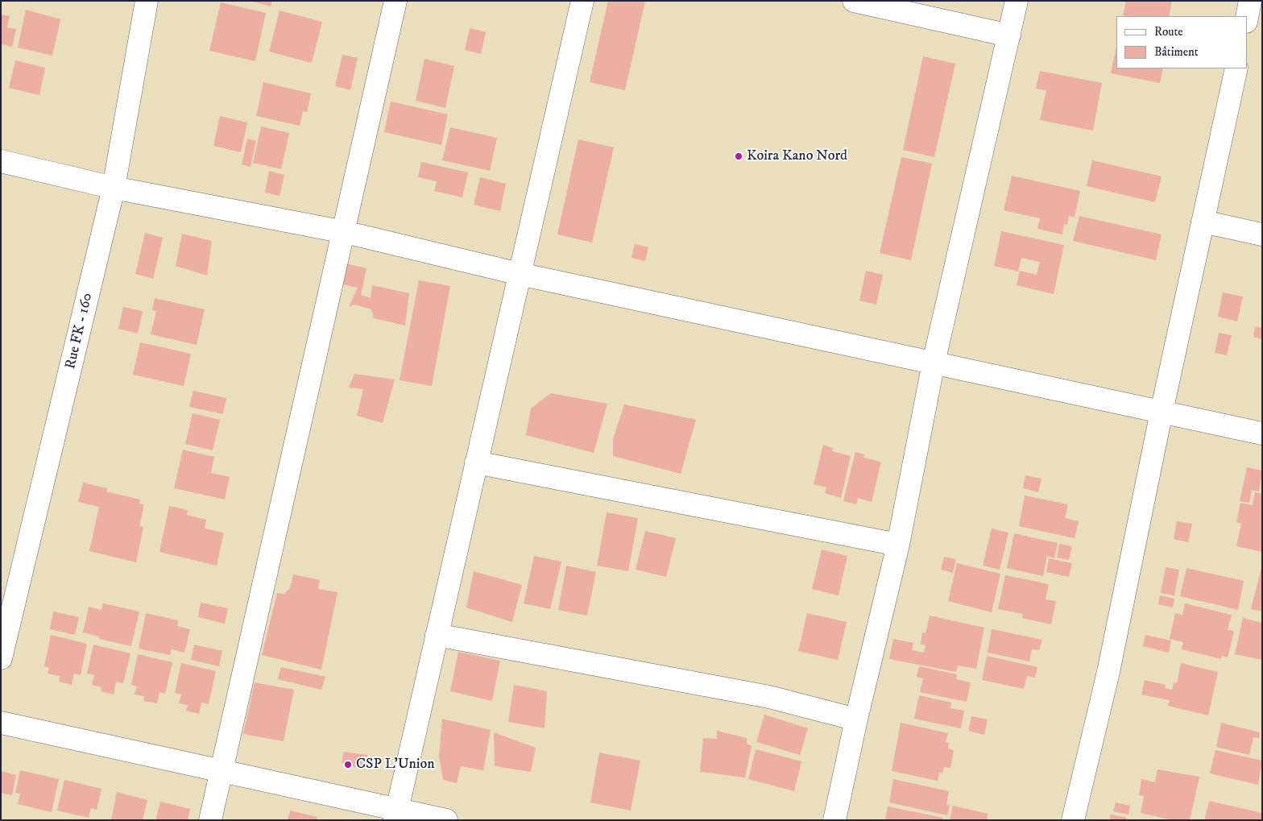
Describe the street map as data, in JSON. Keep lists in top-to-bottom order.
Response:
{
  "streets": {
    "street": ["Rue FK - 160"]
  },
  "places": ["Koira Kano Nord", "CSP L'Union"],
  "legend": ["Route", "Bâtiment"]
}
